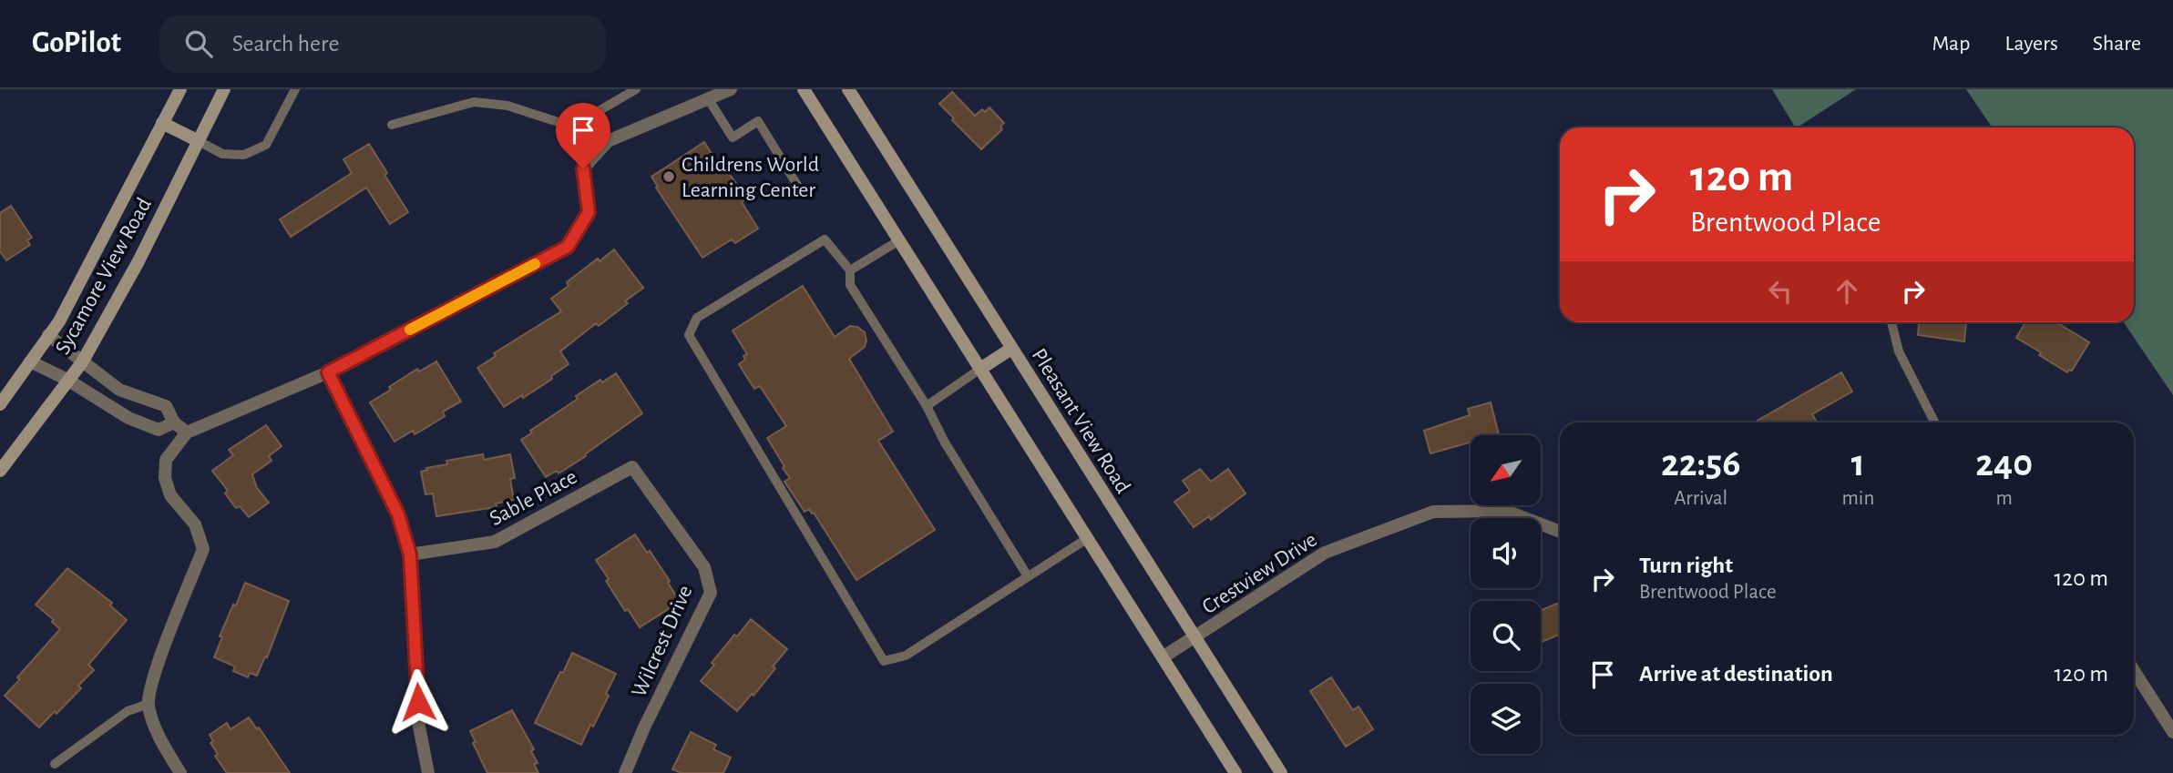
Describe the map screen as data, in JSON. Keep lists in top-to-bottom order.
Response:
{
  "streets": {
    "main road": ["Sycamore View Road", "Pleasant View Road"],
    "street": ["Sable Place", "Crestview Drive", "Wilcrest Drive"]
  },
  "crossings": [
    ["Pleasant View Road", "Crestview Drive"],
    ["Sable Place", "Wilcrest Drive"]
  ],
  "places": ["Childrens World Learning Center"],
  "north": "bottom left",
  "page": {
    "header": "GoPilot",
    "search": "Search here",
    "nav": ["Map", "Layers", "Share"],
    "turn": ["120 m", "Brentwood Place"],
    "eta": [
      "22:56",
      "Arrival",
      "1",
      "min",
      "240",
      "m"
    ],
    "list": [
      {
        "name": "Turn right",
        "note": "Brentwood Place",
        "value": "120 m"
      },
      {
        "name": "Arrive at destination",
        "value": "120 m"
      }
    ]
  }
}
